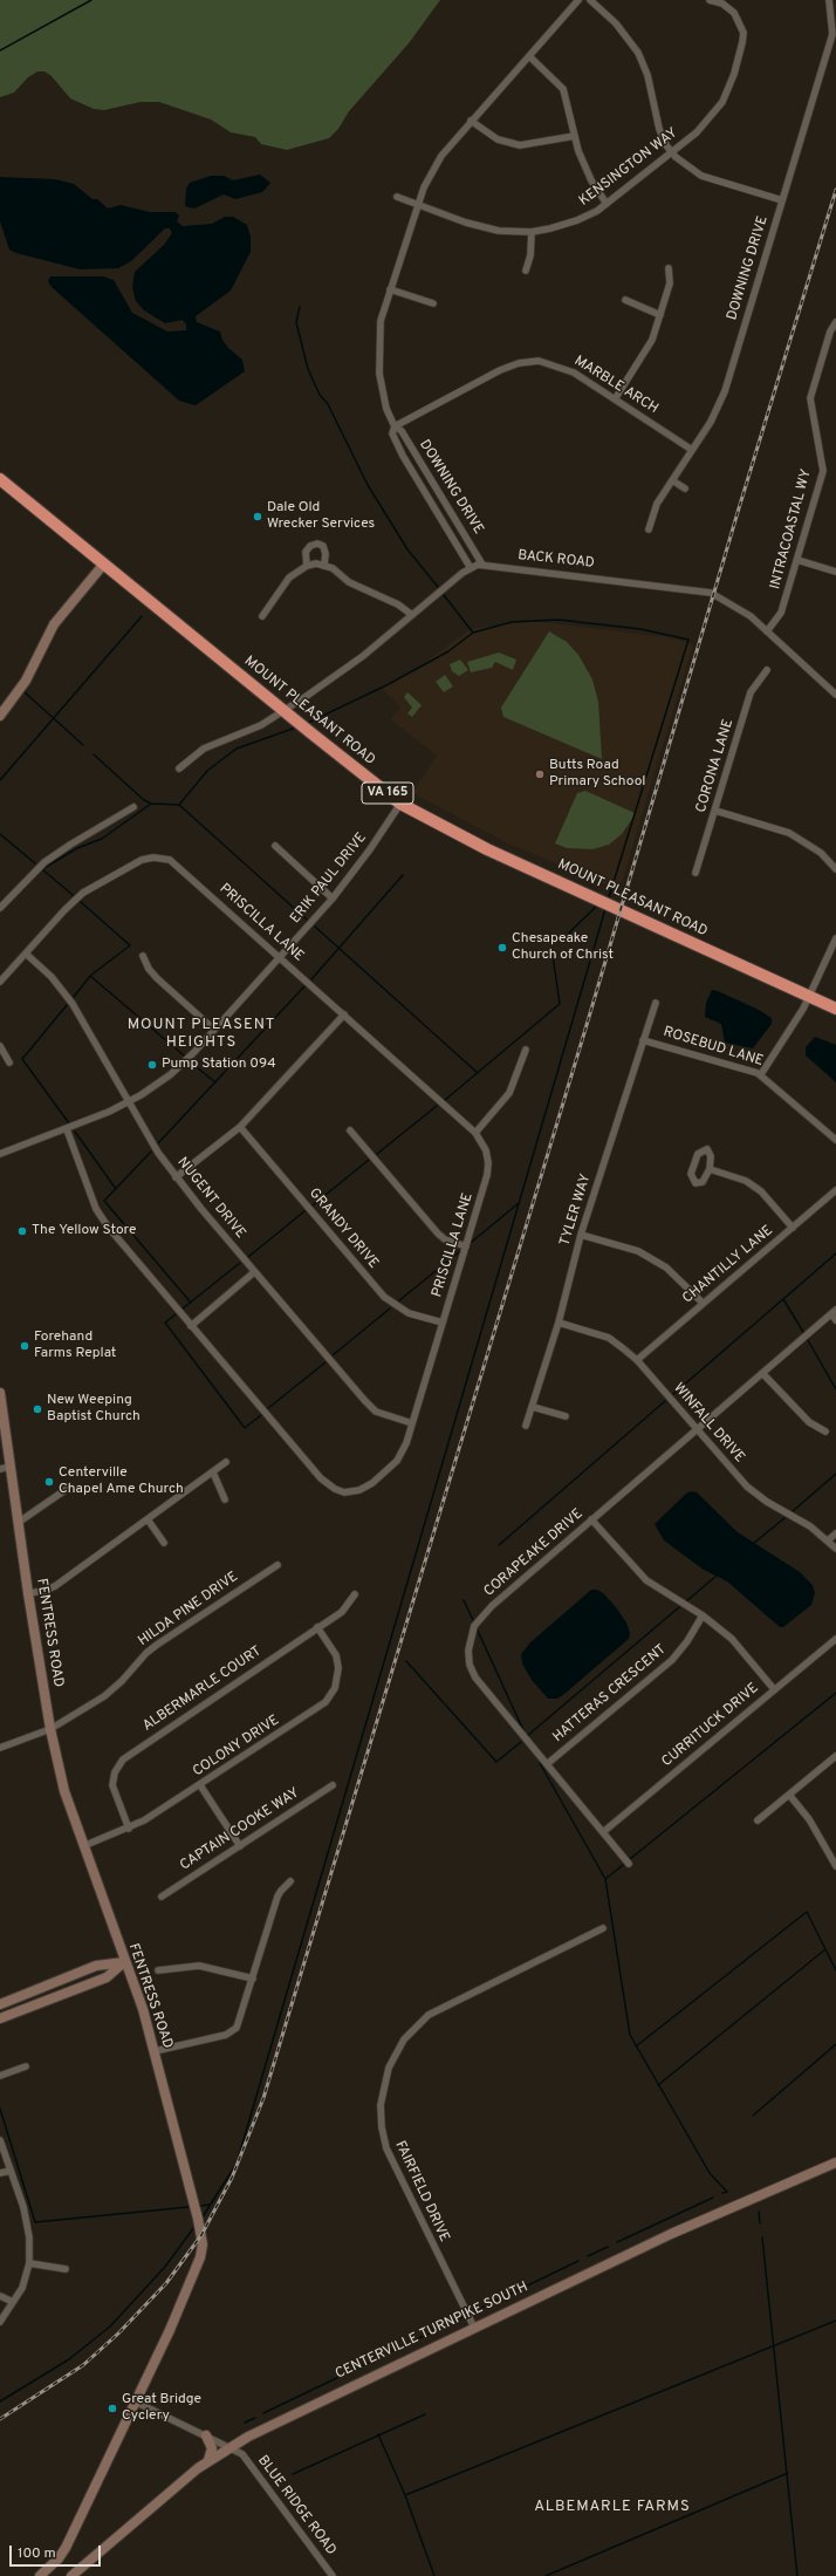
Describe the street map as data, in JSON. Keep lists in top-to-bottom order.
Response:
{
  "streets": {
    "highway": ["MOUNT PLEASANT ROAD", "VA 165"],
    "street": [
      "KENSINGTON WAY",
      "DOWNING DRIVE",
      "MARBLE ARCH",
      "INTRACOASTAL WY",
      "BACK ROAD",
      "CORONA LANE",
      "ERIK PAUL DRIVE",
      "PRISCILLA LANE",
      "ROSEBUD LANE",
      "NUGENT DRIVE",
      "TYLER WAY",
      "GRANDY DRIVE",
      "CHANTILLY LANE",
      "WINFALL DRIVE",
      "CORAPEAKE DRIVE",
      "HILDA PINE DRIVE",
      "FENTRESS ROAD",
      "ALBERMARLE COURT",
      "HATTERAS CRESCENT",
      "CURRITUCK DRIVE",
      "COLONY DRIVE",
      "CAPTAIN COOKE WAY",
      "FAIRFIELD DRIVE",
      "CENTERVILLE TURNPIKE SOUTH",
      "BLUE RIDGE ROAD"
    ]
  },
  "crossings": [
    ["KENSINGTON WAY", "DOWNING DRIVE"],
    ["DOWNING DRIVE", "MARBLE ARCH"],
    ["DOWNING DRIVE", "BACK ROAD"],
    ["INTRACOASTAL WY", "BACK ROAD"],
    ["BACK ROAD", "MOUNT PLEASANT ROAD"],
    ["MOUNT PLEASANT ROAD", "ERIK PAUL DRIVE"],
    ["ERIK PAUL DRIVE", "PRISCILLA LANE"],
    ["ERIK PAUL DRIVE", "NUGENT DRIVE"],
    ["PRISCILLA LANE", "NUGENT DRIVE"],
    ["PRISCILLA LANE", "GRANDY DRIVE"],
    ["ROSEBUD LANE", "TYLER WAY"],
    ["TYLER WAY", "WINFALL DRIVE"],
    ["CHANTILLY LANE", "WINFALL DRIVE"],
    ["WINFALL DRIVE", "CORAPEAKE DRIVE"],
    ["CORAPEAKE DRIVE", "HATTERAS CRESCENT"],
    ["CORAPEAKE DRIVE", "CURRITUCK DRIVE"],
    ["HILDA PINE DRIVE", "FENTRESS ROAD"],
    ["FENTRESS ROAD", "COLONY DRIVE"],
    ["FENTRESS ROAD", "BLUE RIDGE ROAD"],
    ["ALBERMARLE COURT", "COLONY DRIVE"],
    ["FAIRFIELD DRIVE", "CENTERVILLE TURNPIKE SOUTH"],
    ["CENTERVILLE TURNPIKE SOUTH", "BLUE RIDGE ROAD"]
  ],
  "districts": ["MOUNT PLEASENT HEIGHTS", "ALBEMARLE FARMS"],
  "places": [
    "Dale Old Wrecker Services",
    "Butts Road Primary School",
    "Chesapeake Church of Christ",
    "Pump Station 094",
    "The Yellow Store",
    "Forehand Farms Replat",
    "New Weeping Baptist Church",
    "Centerville Chapel Ame Church",
    "Great Bridge Cyclery"
  ],
  "scale_bar": "100 m"
}
